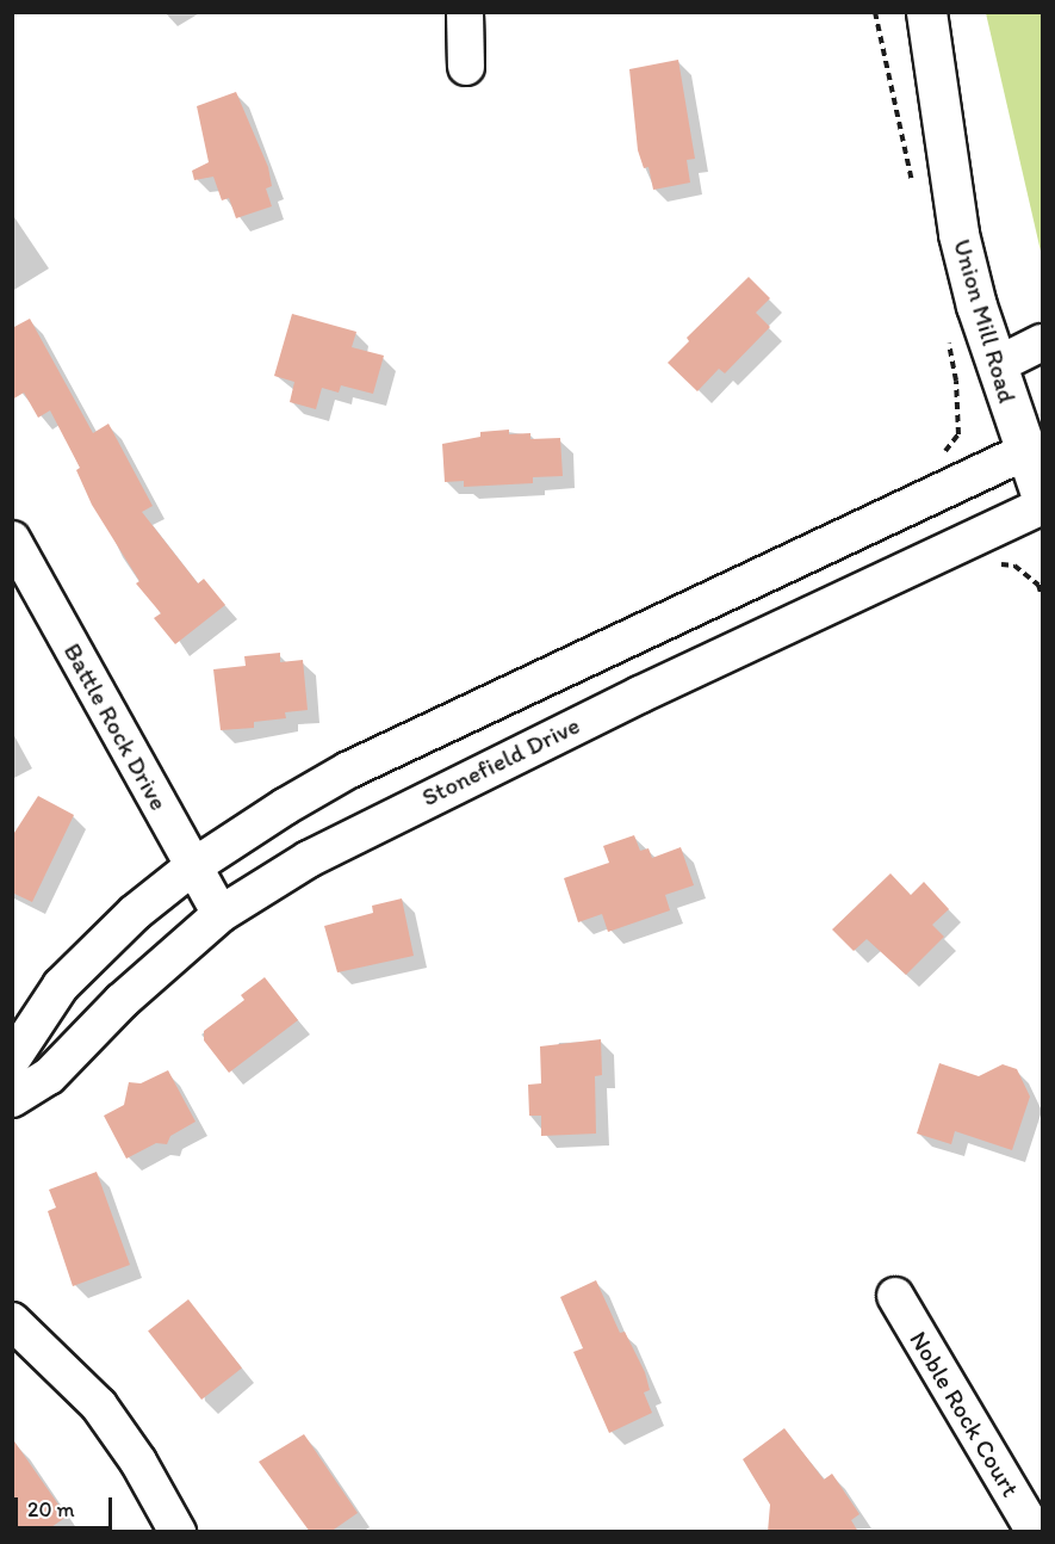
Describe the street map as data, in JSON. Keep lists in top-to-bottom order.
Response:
{
  "streets": {
    "street": [
      "Union Mill Road",
      "Battle Rock Drive",
      "Stonefield Drive",
      "Noble Rock Court"
    ]
  },
  "crossings": [
    ["Battle Rock Drive", "Stonefield Drive"]
  ],
  "scale_bar": "20 m"
}
